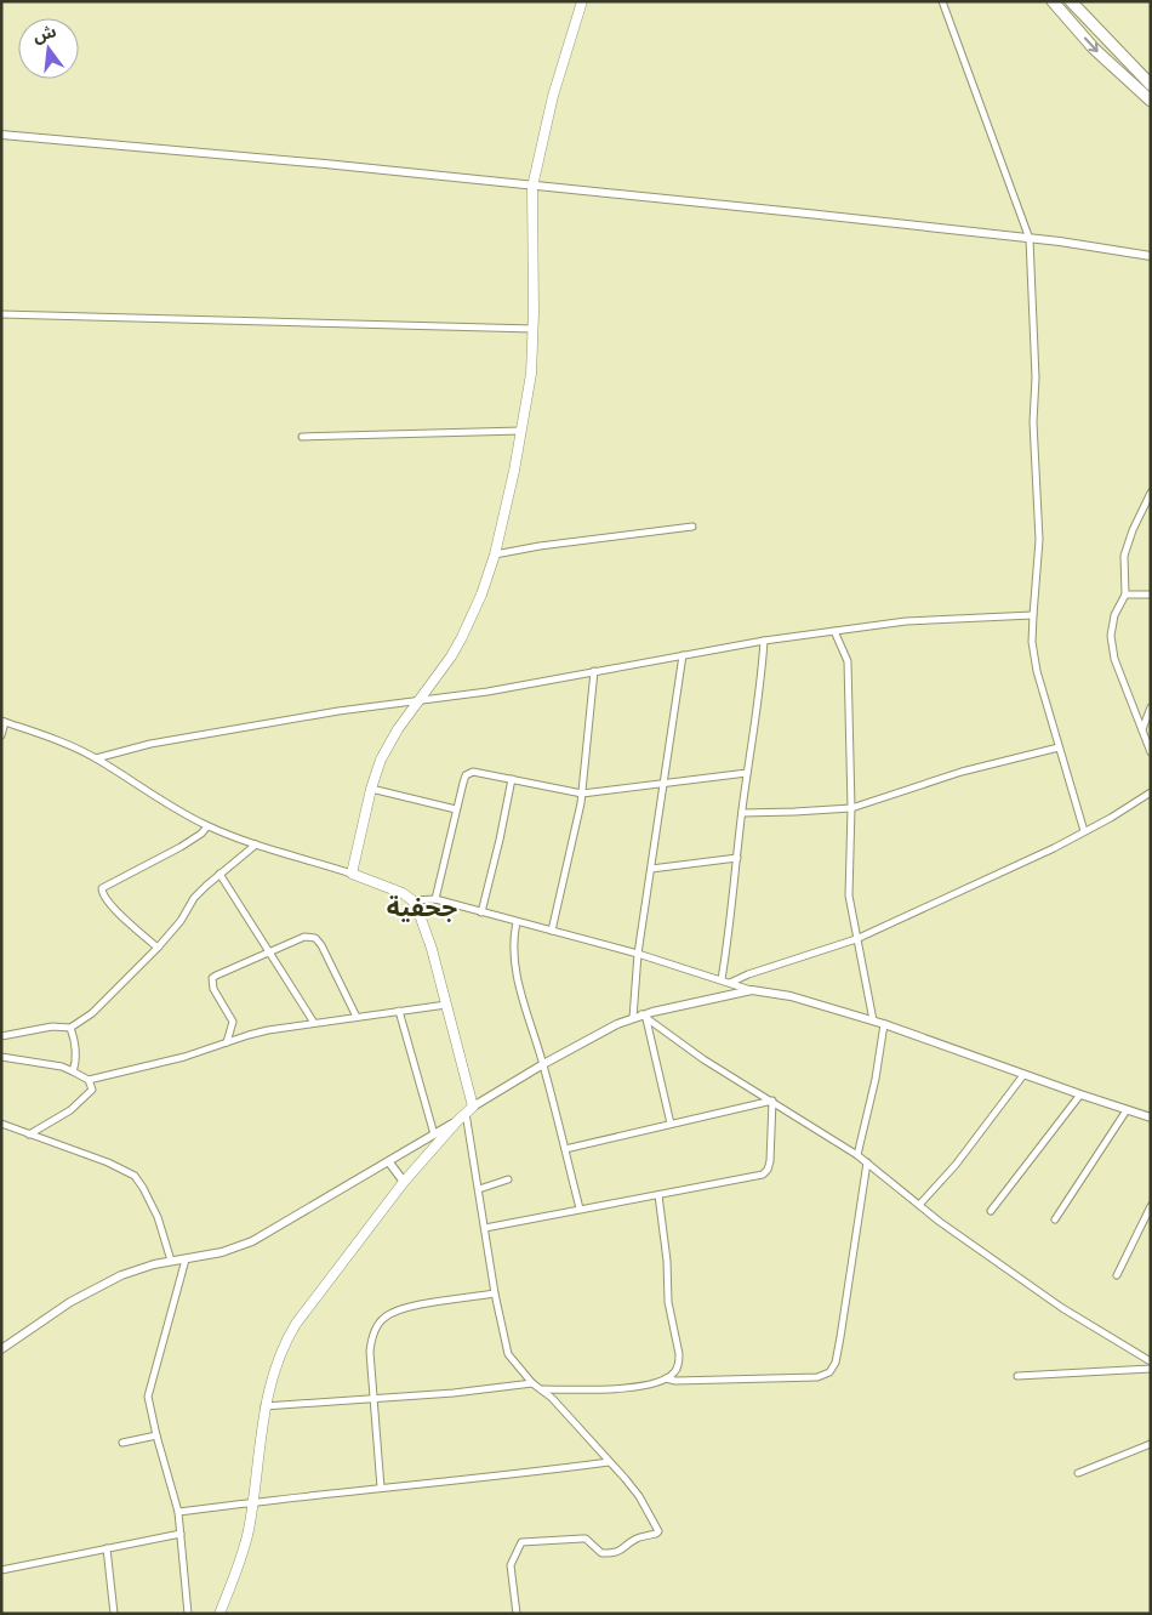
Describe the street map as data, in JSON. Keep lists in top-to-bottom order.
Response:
{
  "districts": ["جحفية"],
  "north": "top"
}
